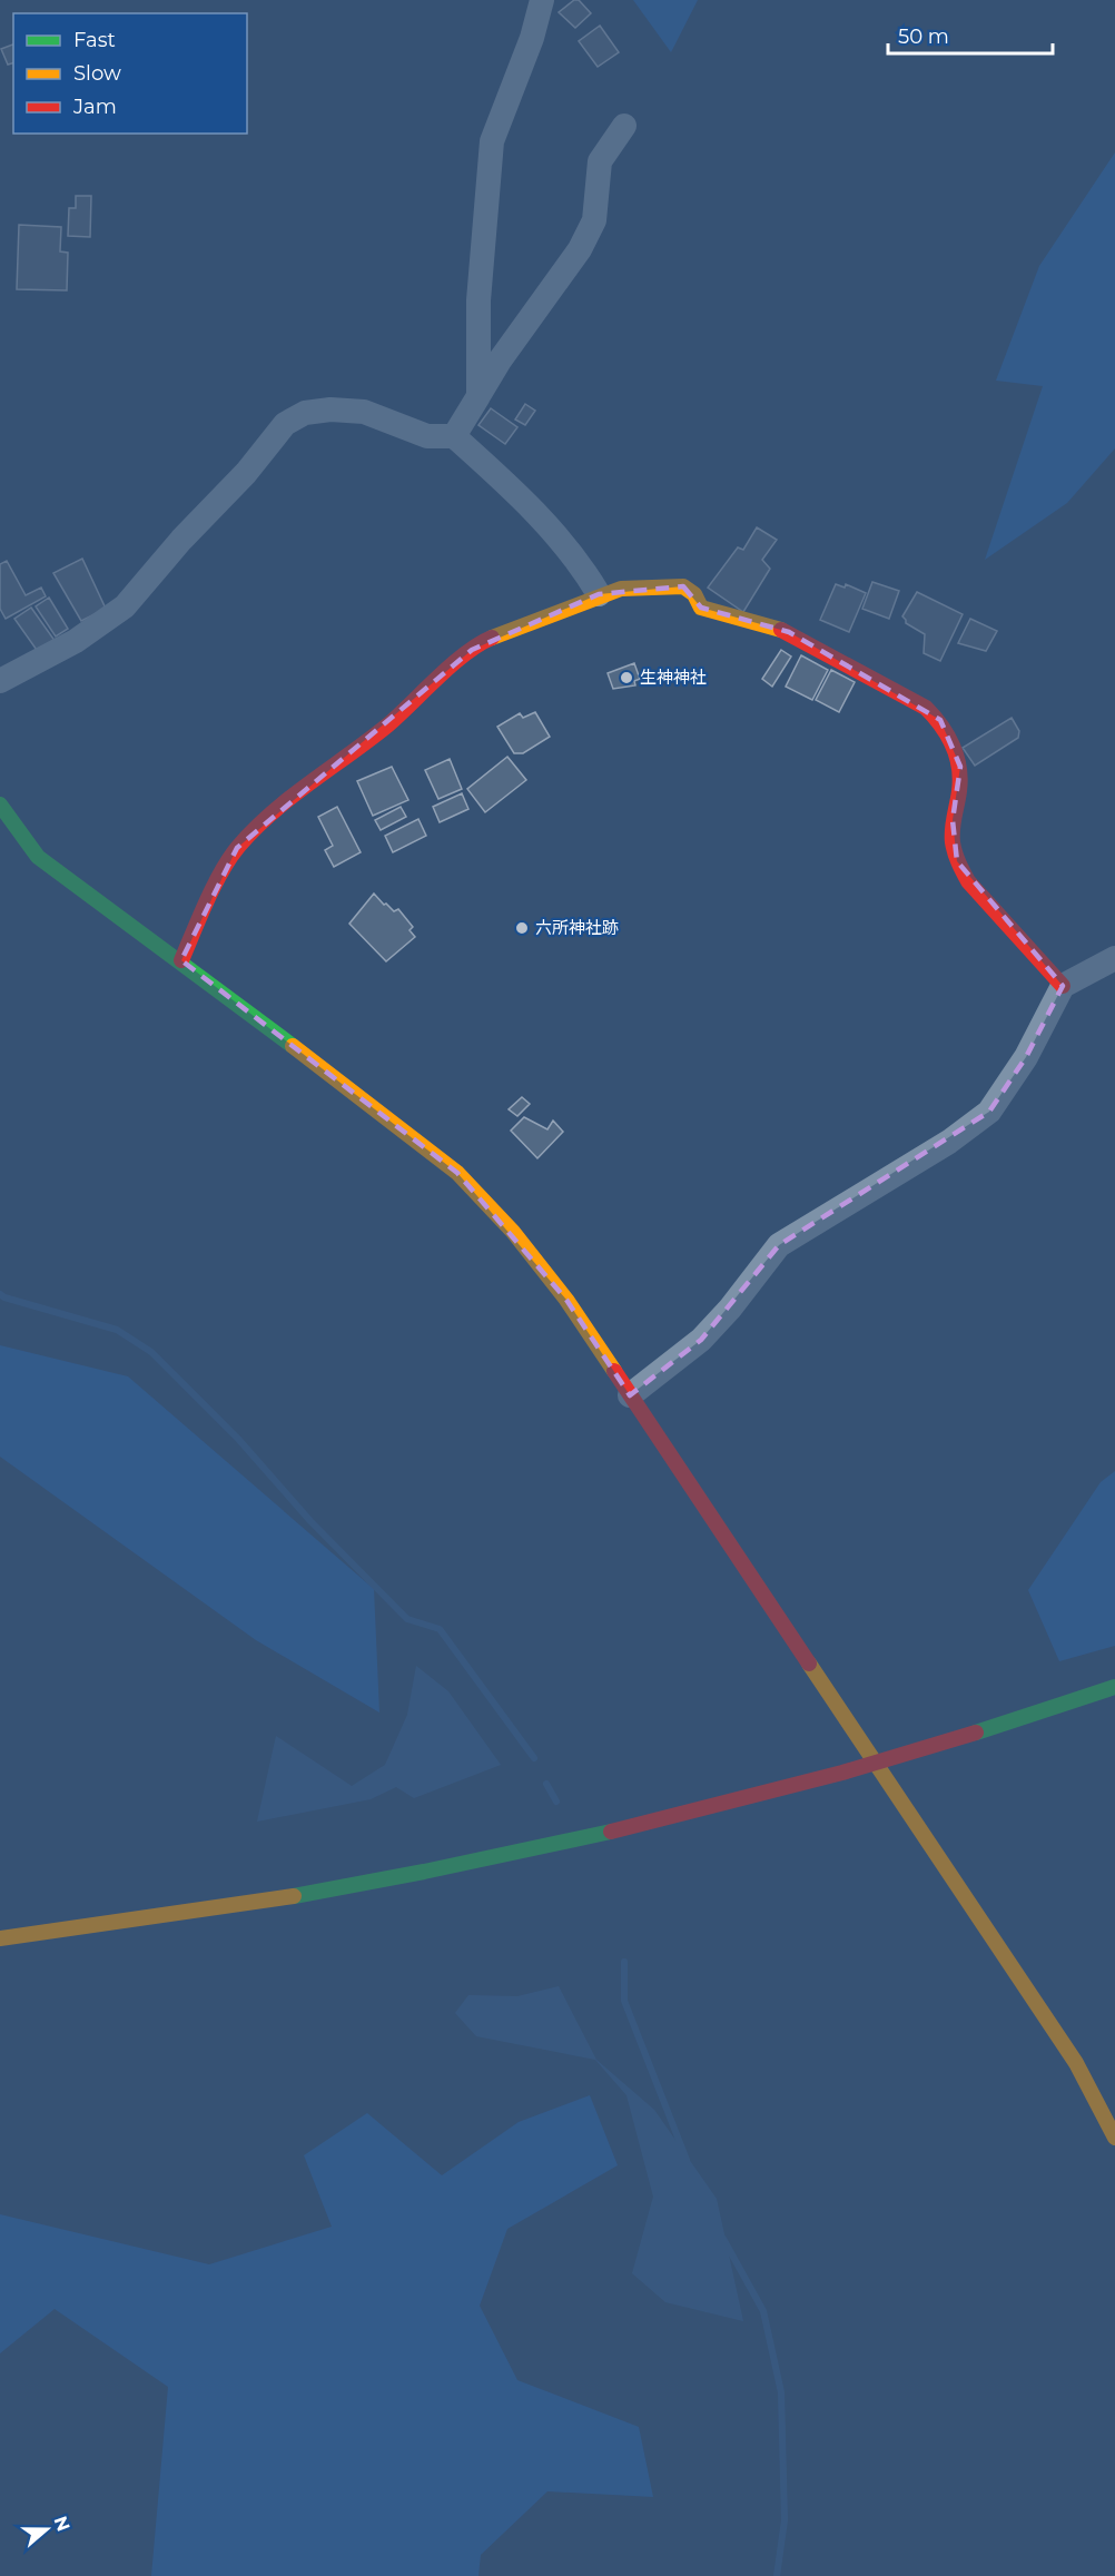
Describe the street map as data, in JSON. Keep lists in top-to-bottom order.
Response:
{
  "places": ["生神神社", "六所神社跡"],
  "legend": ["Fast", "Slow", "Jam"],
  "scale_bar": "50 m",
  "north": "right"
}
